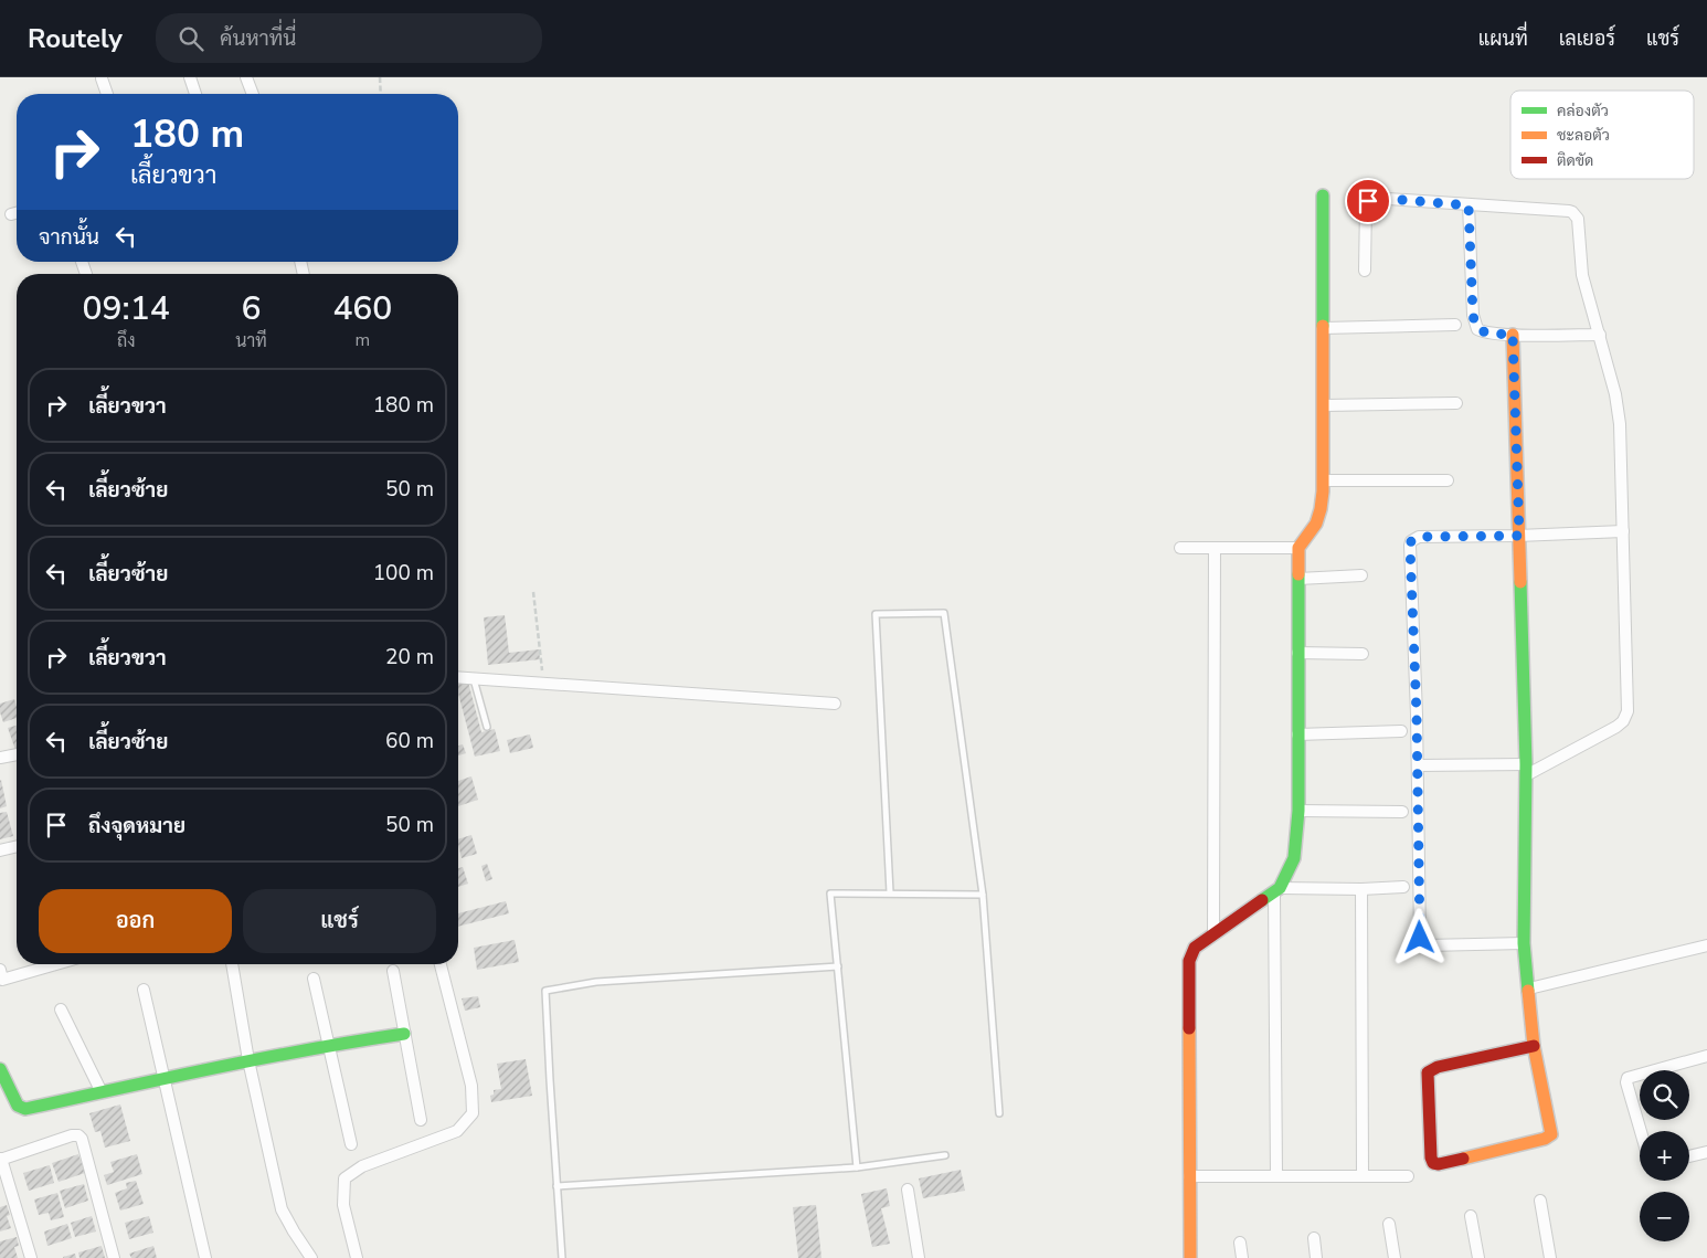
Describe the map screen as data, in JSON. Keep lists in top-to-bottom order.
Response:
{
  "legend": ["คล่องตัว", "ชะลอตัว", "ติดขัด"],
  "page": {
    "header": "Routely",
    "search": "ค้นหาที่นี่",
    "nav": ["แผนที่", "เลเยอร์", "แชร์"],
    "turn": ["180 m", "เลี้ยวขวา"],
    "then": "จากนั้น",
    "eta": [
      "09:14",
      "ถึง",
      "6",
      "นาที",
      "460",
      "m"
    ],
    "list": [
      {
        "name": "เลี้ยวขวา",
        "value": "180 m"
      },
      {
        "name": "เลี้ยวซ้าย",
        "value": "50 m"
      },
      {
        "name": "เลี้ยวซ้าย",
        "value": "100 m"
      },
      {
        "name": "เลี้ยวขวา",
        "value": "20 m"
      },
      {
        "name": "เลี้ยวซ้าย",
        "value": "60 m"
      },
      {
        "name": "ถึงจุดหมาย",
        "value": "50 m"
      }
    ],
    "buttons": ["ออก", "แชร์"],
    "map_buttons": ["+", "−"]
  }
}
